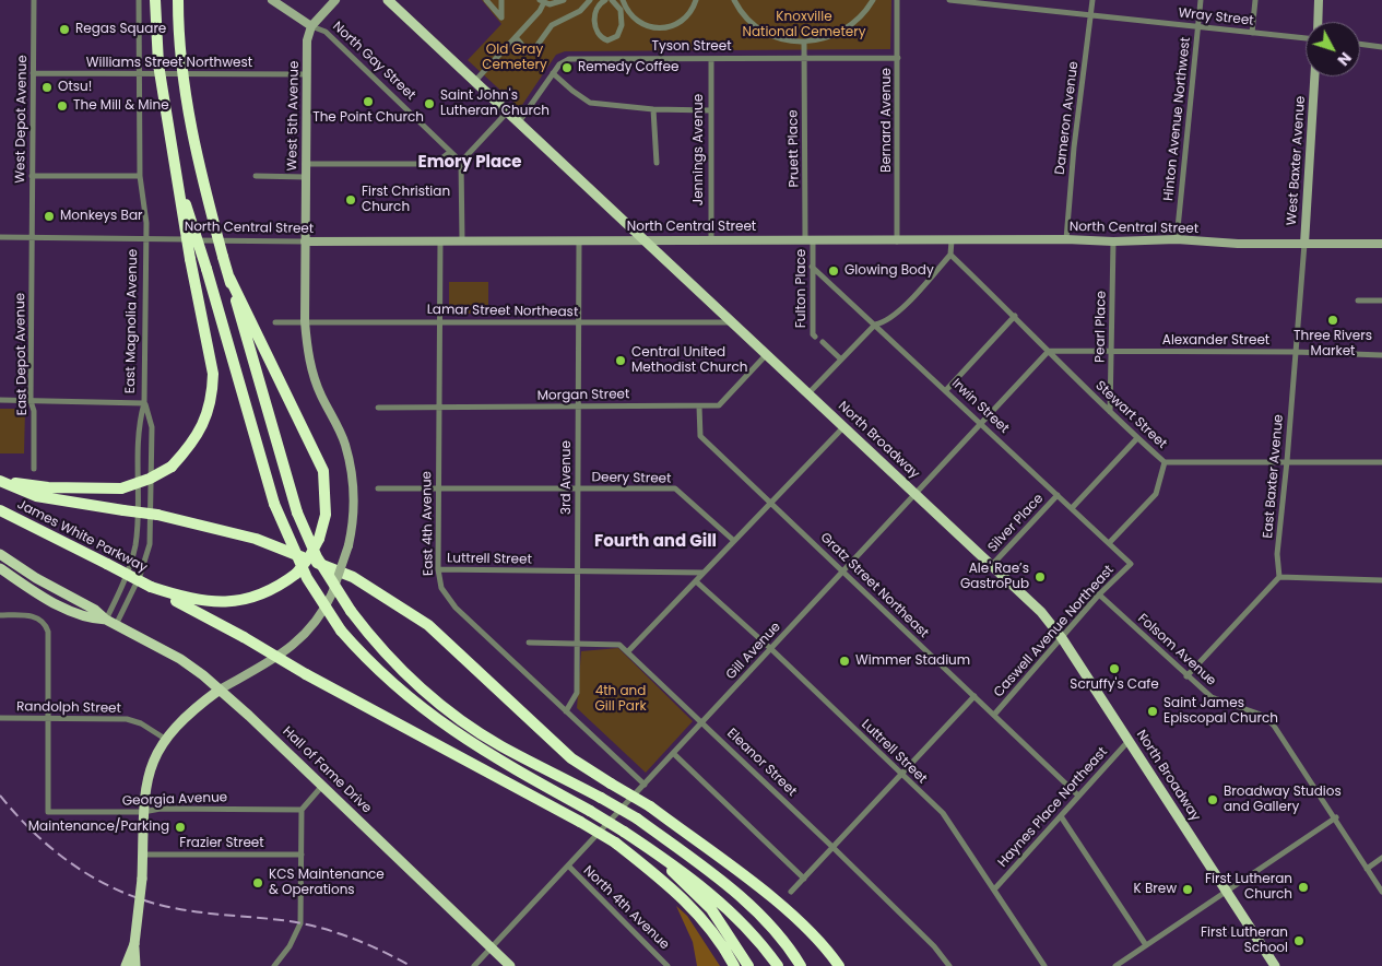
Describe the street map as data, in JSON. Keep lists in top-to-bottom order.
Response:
{
  "streets": {
    "highway": ["James White Parkway"],
    "main road": [
      "North Gay Street",
      "West 5th Avenue",
      "West Baxter Avenue",
      "North Central Street",
      "North Broadway",
      "Hall of Fame Drive"
    ],
    "street": [
      "Wray Street",
      "Tyson Street",
      "Williams Street Northwest",
      "Dameron Avenue",
      "West Depot Avenue",
      "Hinton Avenue Northwest",
      "Bernard Avenue",
      "Pruett Place",
      "Jennings Avenue",
      "Fulton Place",
      "Lamar Street Northeast",
      "East Magnolia Avenue",
      "Pearl Place",
      "Alexander Street",
      "East Depot Avenue",
      "Morgan Street",
      "Irwin Street",
      "Stewart Street",
      "East Baxter Avenue",
      "3rd Avenue",
      "Deery Street",
      "East 4th Avenue",
      "Silver Place",
      "Luttrell Street",
      "Gratz Street Northeast",
      "Caswell Avenue Northeast",
      "Folsom Avenue",
      "Gill Avenue",
      "Randolph Street",
      "Eleanor Street",
      "Georgia Avenue",
      "Haynes Place Northeast",
      "Frazier Street",
      "North 4th Avenue"
    ]
  },
  "crossings": [
    ["Wray Street", "Dameron Avenue"],
    ["Wray Street", "Hinton Avenue Northwest"],
    ["Tyson Street", "Bernard Avenue"],
    ["Tyson Street", "Pruett Place"],
    ["Tyson Street", "Jennings Avenue"],
    ["Tyson Street", "North Broadway"],
    ["North Gay Street", "West 5th Avenue"],
    ["Williams Street Northwest", "West 5th Avenue"],
    ["Williams Street Northwest", "West Depot Avenue"],
    ["Williams Street Northwest", "East Magnolia Avenue"],
    ["West 5th Avenue", "North Central Street"],
    ["West 5th Avenue", "Lamar Street Northeast"],
    ["West 5th Avenue", "Hall of Fame Drive"],
    ["Dameron Avenue", "North Central Street"],
    ["West Depot Avenue", "North Central Street"],
    ["West Depot Avenue", "East Depot Avenue"],
    ["Hinton Avenue Northwest", "North Central Street"],
    ["Bernard Avenue", "North Central Street"],
    ["Pruett Place", "North Central Street"],
    ["Pruett Place", "Fulton Place"],
    ["Jennings Avenue", "North Central Street"],
    ["West Baxter Avenue", "North Central Street"],
    ["West Baxter Avenue", "East Baxter Avenue"],
    ["North Central Street", "Fulton Place"],
    ["North Central Street", "East Magnolia Avenue"],
    ["North Central Street", "Pearl Place"],
    ["North Central Street", "East Depot Avenue"],
    ["North Central Street", "North Broadway"],
    ["North Central Street", "East Baxter Avenue"],
    ["North Central Street", "3rd Avenue"],
    ["North Central Street", "East 4th Avenue"],
    ["Fulton Place", "Irwin Street"],
    ["Lamar Street Northeast", "North Broadway"],
    ["Lamar Street Northeast", "3rd Avenue"],
    ["Lamar Street Northeast", "East 4th Avenue"],
    ["East Magnolia Avenue", "Hall of Fame Drive"],
    ["Pearl Place", "Alexander Street"],
    ["Pearl Place", "Stewart Street"],
    ["Alexander Street", "Stewart Street"],
    ["Alexander Street", "East Baxter Avenue"],
    ["Alexander Street", "Gill Avenue"],
    ["Morgan Street", "North Broadway"],
    ["Morgan Street", "3rd Avenue"],
    ["Morgan Street", "East 4th Avenue"],
    ["Morgan Street", "Gratz Street Northeast"],
    ["Irwin Street", "Silver Place"],
    ["Irwin Street", "Caswell Avenue Northeast"],
    ["Irwin Street", "Gill Avenue"],
    ["Stewart Street", "East Baxter Avenue"],
    ["Stewart Street", "Gill Avenue"],
    ["North Broadway", "Silver Place"],
    ["North Broadway", "Caswell Avenue Northeast"],
    ["North Broadway", "Gill Avenue"],
    ["North Broadway", "Haynes Place Northeast"],
    ["3rd Avenue", "Deery Street"],
    ["3rd Avenue", "East 4th Avenue"],
    ["3rd Avenue", "Luttrell Street"],
    ["3rd Avenue", "Eleanor Street"],
    ["Deery Street", "East 4th Avenue"],
    ["East 4th Avenue", "Luttrell Street"],
    ["East 4th Avenue", "Gill Avenue"],
    ["Luttrell Street", "Caswell Avenue Northeast"],
    ["Luttrell Street", "Gill Avenue"],
    ["Luttrell Street", "Haynes Place Northeast"],
    ["Gratz Street Northeast", "Caswell Avenue Northeast"],
    ["Gratz Street Northeast", "Gill Avenue"],
    ["Gratz Street Northeast", "Haynes Place Northeast"],
    ["Caswell Avenue Northeast", "Folsom Avenue"],
    ["Caswell Avenue Northeast", "Eleanor Street"],
    ["Gill Avenue", "Eleanor Street"],
    ["Gill Avenue", "Hall of Fame Drive"],
    ["Gill Avenue", "North 4th Avenue"],
    ["Randolph Street", "Georgia Avenue"]
  ],
  "districts": ["Emory Place", "Fourth and Gill"],
  "parks": ["Knoxville National Cemetery", "Old Gray Cemetery", "4th and Gill Park"],
  "places": [
    "Regas Square",
    "Remedy Coffee",
    "Otsu!",
    "The Point Church",
    "Saint John's Lutheran Church",
    "The Mill & Mine",
    "First Christian Church",
    "Monkeys Bar",
    "Glowing Body",
    "Three Rivers Market",
    "Central United Methodist Church",
    "Ale' Rae’s GastroPub",
    "Wimmer Stadium",
    "Scruffy's Cafe",
    "Saint James Episcopal Church",
    "Broadway Studios and Gallery",
    "Maintenance/Parking",
    "KCS Maintenance & Operations",
    "First Lutheran Church",
    "K Brew",
    "First Lutheran School"
  ],
  "north": "bottom right"
}
